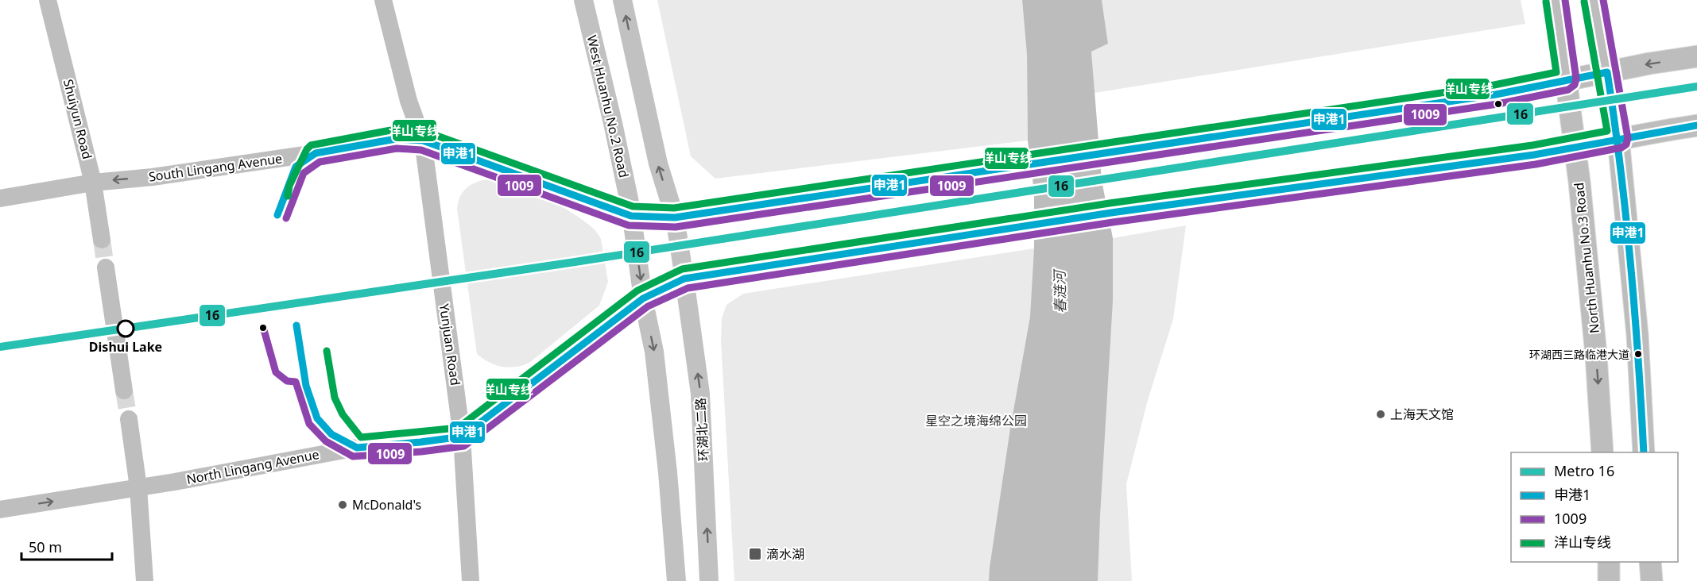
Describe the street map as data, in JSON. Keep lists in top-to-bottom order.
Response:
{
  "streets": {
    "main road": ["West Huanhu No.2 Road", "North Huanhu No.3 Road", "环湖北二路"],
    "street": [
      "Shuiyun Road",
      "South Lingang Avenue",
      "Yunjuan Road",
      "North Lingang Avenue"
    ]
  },
  "crossings": [
    ["West Huanhu No.2 Road", "South Lingang Avenue"],
    ["West Huanhu No.2 Road", "North Lingang Avenue"],
    ["Shuiyun Road", "South Lingang Avenue"],
    ["South Lingang Avenue", "Yunjuan Road"],
    ["Yunjuan Road", "North Lingang Avenue"],
    ["环湖北二路", "North Lingang Avenue"]
  ],
  "one_way": ["South Lingang Avenue"],
  "water": ["春涟河"],
  "parks": ["星空之境海绵公园"],
  "places": {
    "other": [
      "Dishui Lake",
      "环湖西三路临港大道",
      "上海天文馆",
      "McDonald's"
    ],
    "transit": ["滴水湖"]
  },
  "lines": [
    "transit line 1009",
    "transit line 洋山专线",
    "transit line 申港1",
    "metro line 16"
  ],
  "legend": [
    "Metro 16",
    "申港1",
    "1009",
    "洋山专线"
  ],
  "scale_bar": "50 m"
}
